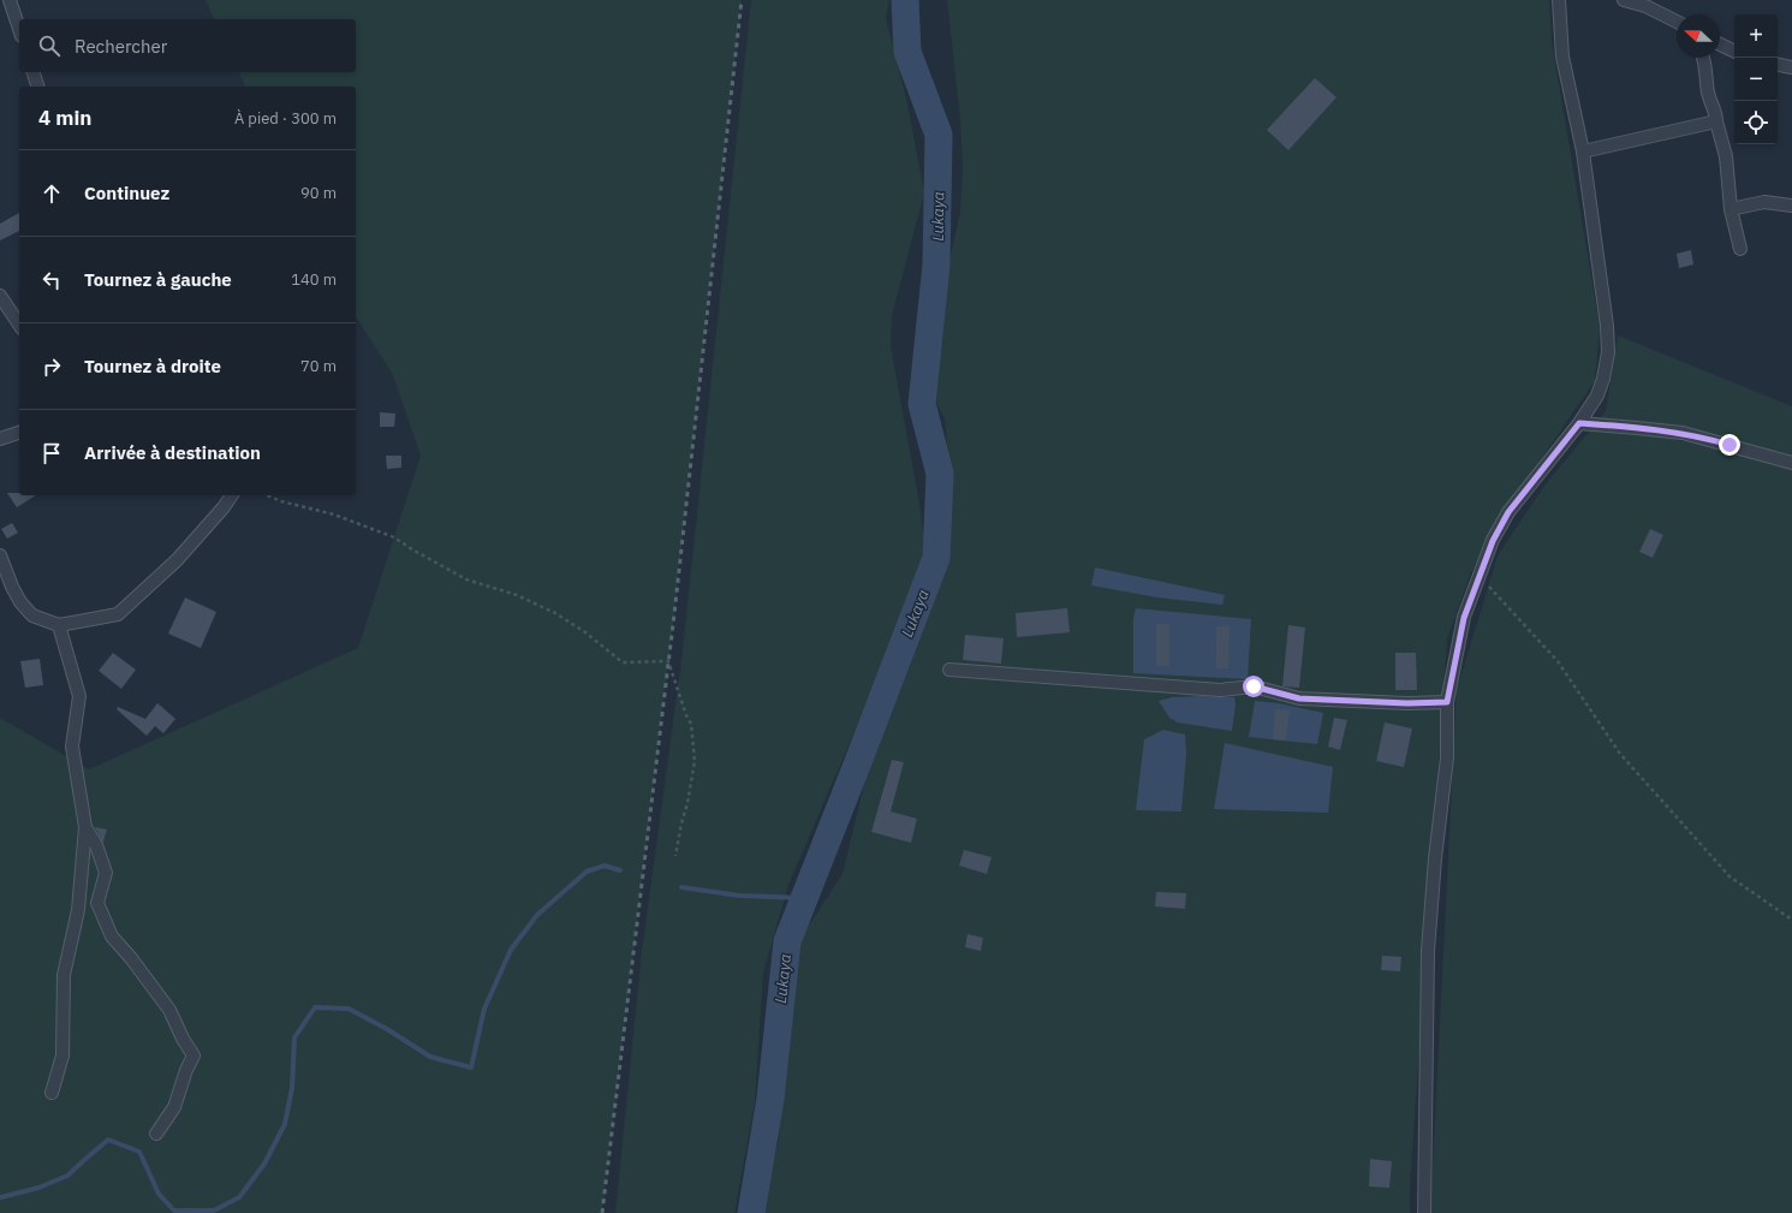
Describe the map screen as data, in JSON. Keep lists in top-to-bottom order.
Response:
{
  "water": ["Lukaya"],
  "north": "left",
  "page": {
    "map_buttons": ["+", "−"],
    "search": "Rechercher",
    "heading": ["4 min", "À pied · 300 m"],
    "list": [
      ["Continuez", "90 m"],
      ["Tournez à gauche", "140 m"],
      ["Tournez à droite", "70 m"],
      "Arrivée à destination"
    ]
  }
}
